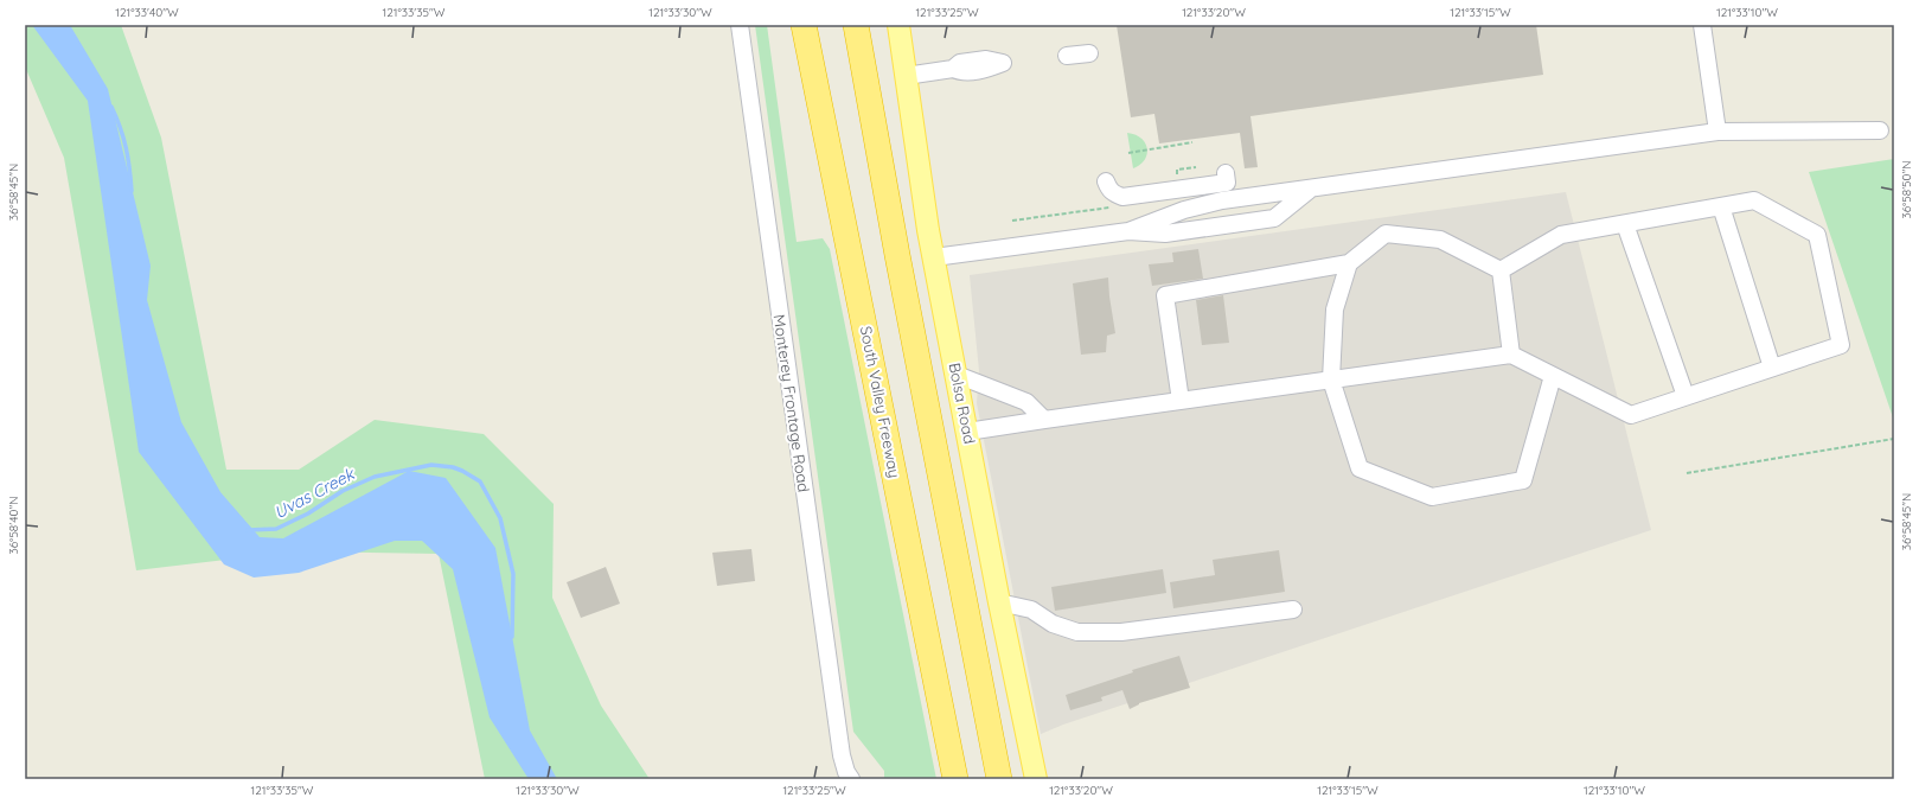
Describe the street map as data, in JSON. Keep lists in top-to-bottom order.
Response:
{
  "streets": {
    "highway": ["South Valley Freeway"],
    "main road": ["Bolsa Road"],
    "street": ["Monterey Frontage Road"]
  },
  "water": ["Uvas Creek"],
  "coordinates": [
    "121°33'40\"W",
    "121°33'35\"W",
    "121°33'30\"W",
    "121°33'25\"W",
    "121°33'20\"W",
    "121°33'15\"W",
    "121°33'10\"W",
    "36°58'50\"N",
    "36°58'45\"N",
    "36°58'40\"N"
  ]
}
